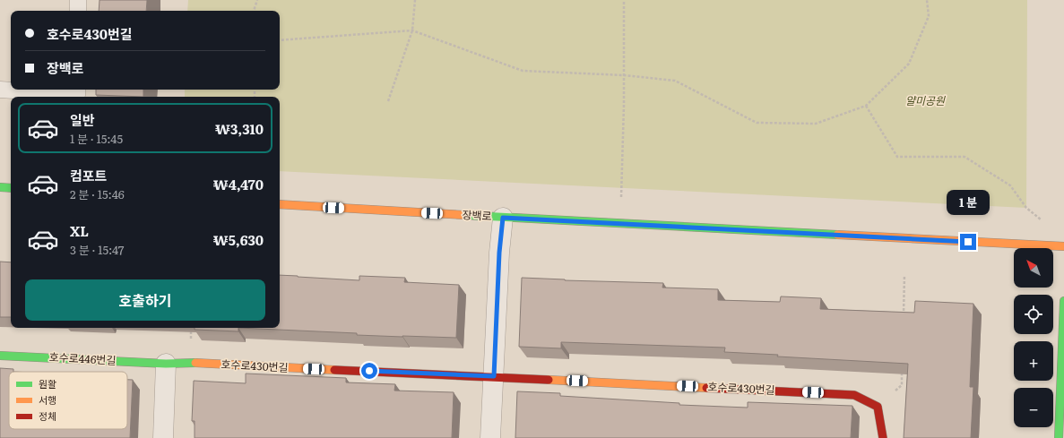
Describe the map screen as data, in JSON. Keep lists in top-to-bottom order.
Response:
{
  "streets": {
    "street": ["장백로", "호수로446번길", "호수로430번길"]
  },
  "crossings": [
    ["호수로446번길", "호수로430번길"]
  ],
  "parks": ["얄미공원"],
  "legend": ["원활", "서행", "정체"],
  "north": "top left",
  "page": {
    "banner": ["호수로430번길", "장백로"],
    "list": [
      {
        "name": "일반",
        "note": "1 분 · 15:45",
        "value": "₩3,310"
      },
      {
        "name": "컴포트",
        "note": "2 분 · 15:46",
        "value": "₩4,470"
      },
      {
        "name": "XL",
        "note": "3 분 · 15:47",
        "value": "₩5,630"
      }
    ],
    "bubble": "1 분",
    "map_buttons": ["+", "−"],
    "buttons": "호출하기"
  }
}
